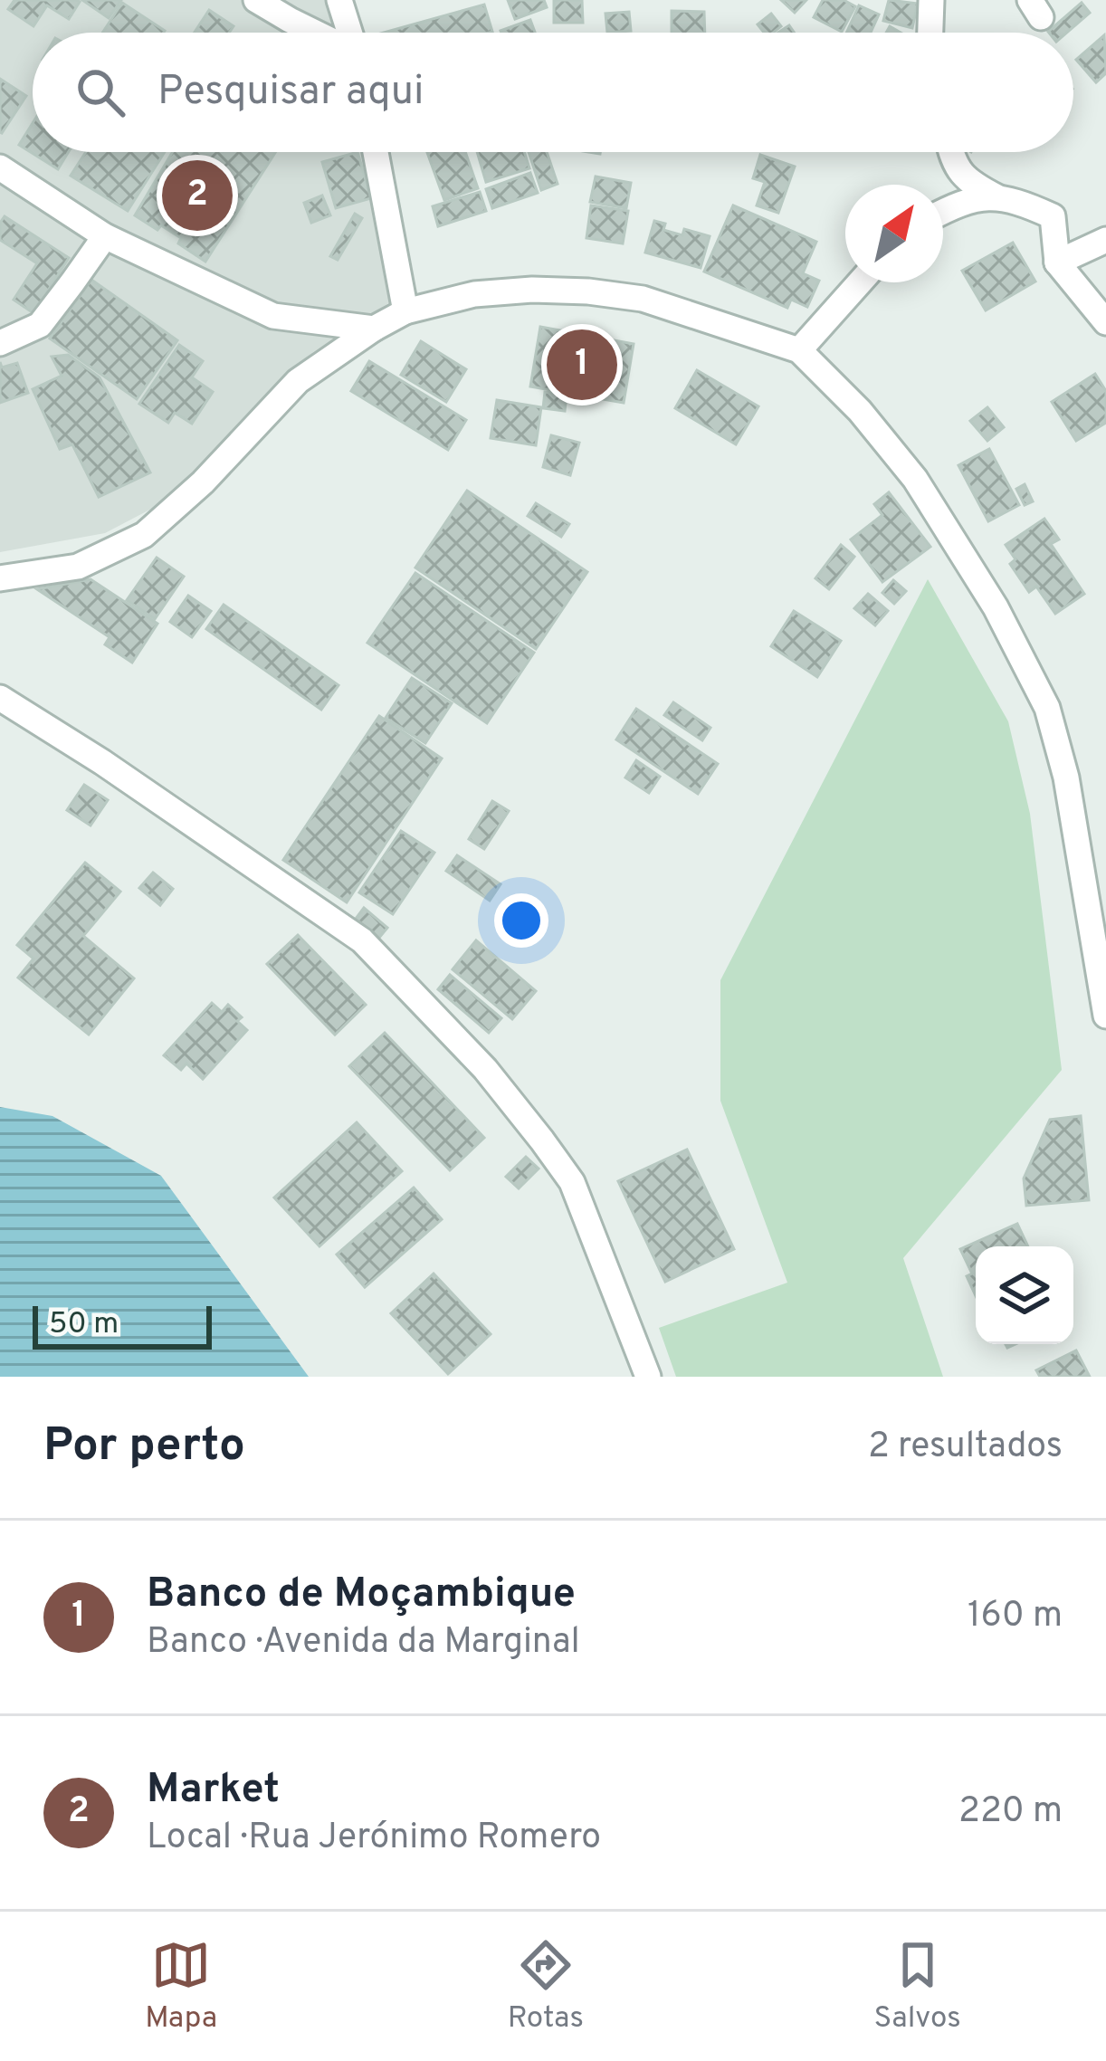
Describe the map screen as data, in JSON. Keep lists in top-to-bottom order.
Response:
{
  "scale_bar": "50 m",
  "north": "top right",
  "page": {
    "search": "Pesquisar aqui",
    "pins": ["2", "1"],
    "scale": "50 m",
    "heading": ["Por perto", "2 resultados"],
    "list": [
      {
        "mark": "1",
        "name": "Banco de Moçambique",
        "note": "Banco · Avenida da Marginal",
        "value": "160 m"
      },
      {
        "mark": "2",
        "name": "Market",
        "note": "Local · Rua Jerónimo Romero",
        "value": "220 m"
      }
    ],
    "nav": ["Mapa", "Rotas", "Salvos"]
  }
}
